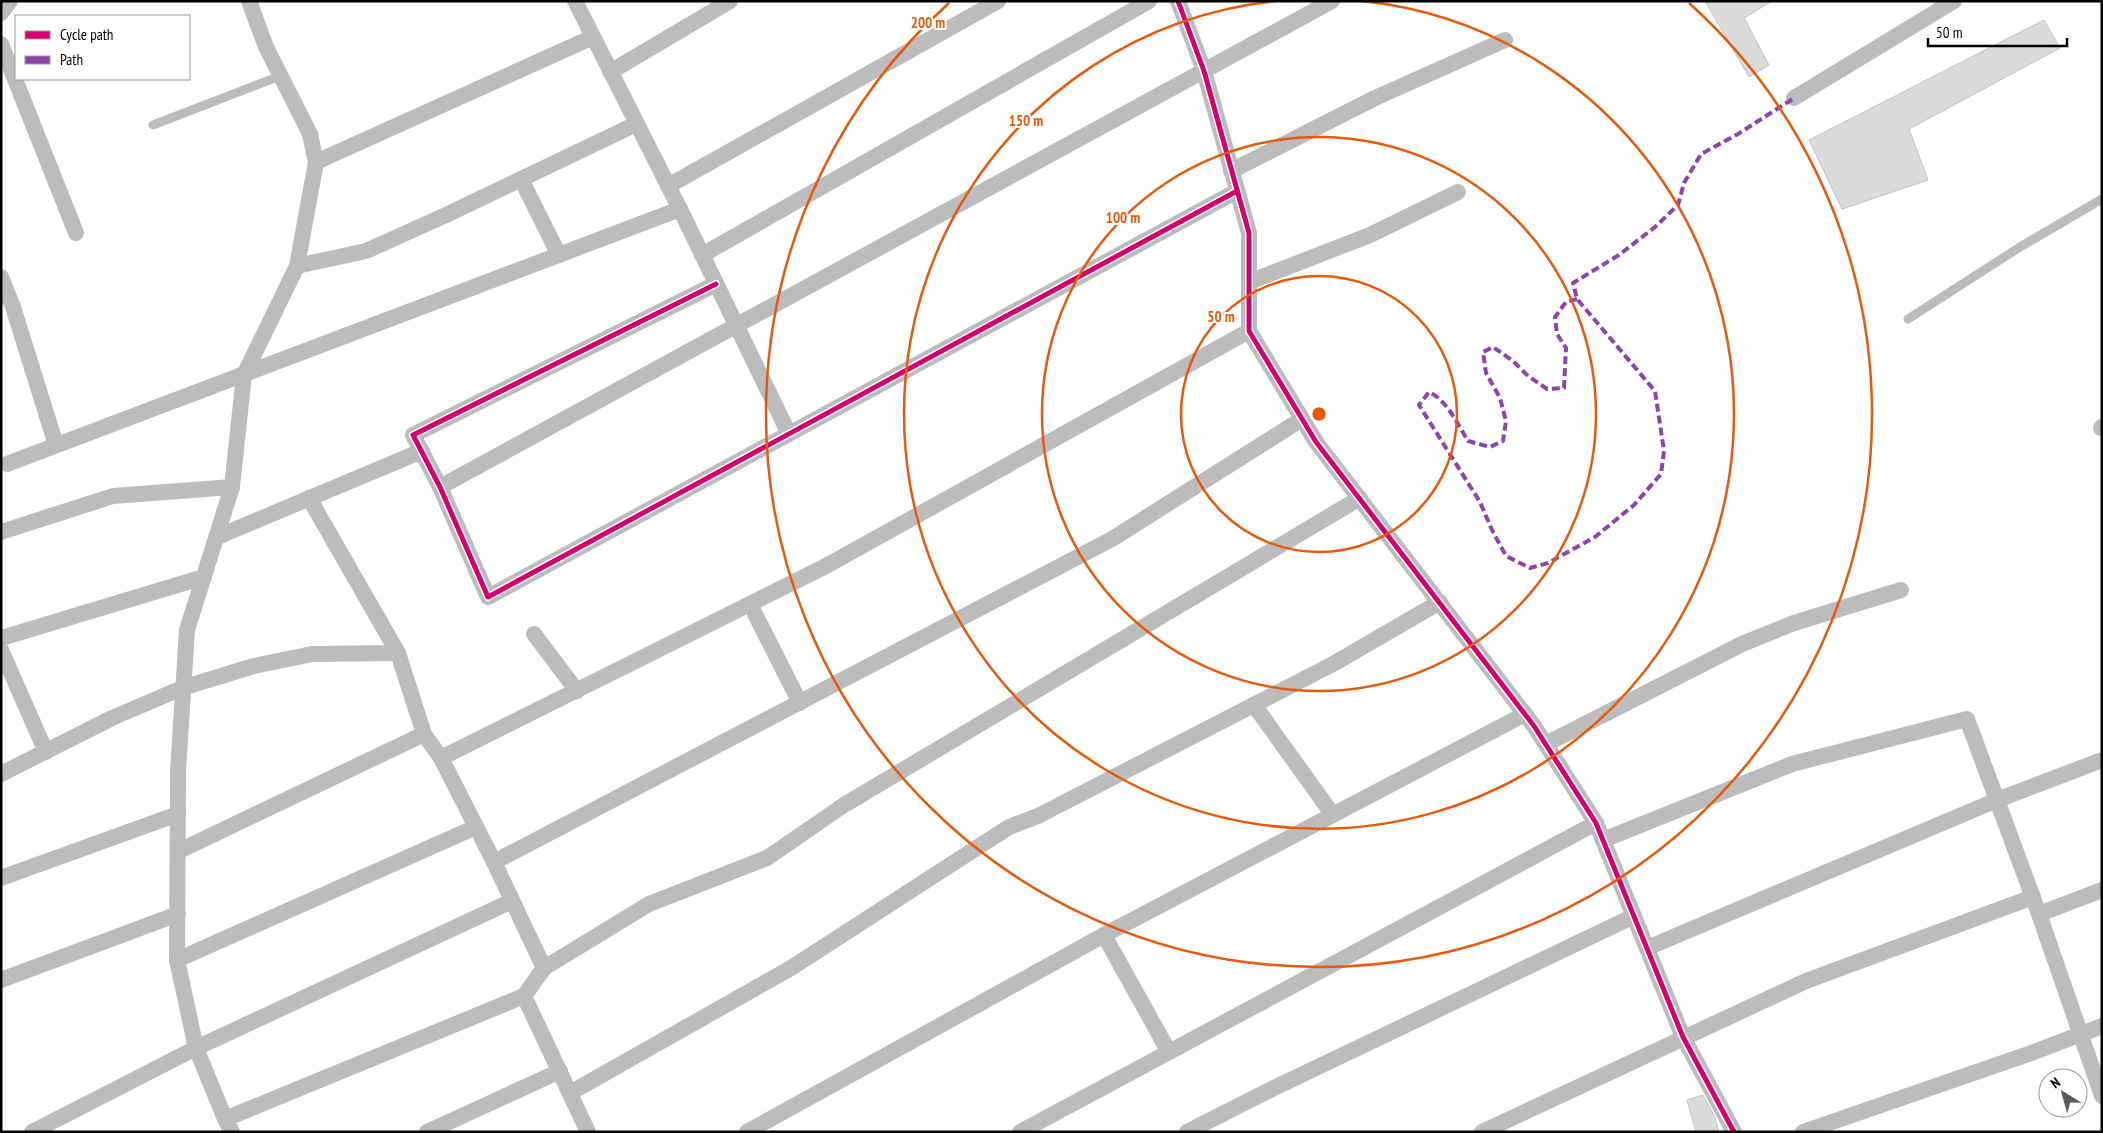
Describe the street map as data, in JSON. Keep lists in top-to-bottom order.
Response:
{
  "legend": ["Cycle path", "Path"],
  "scale_bar": "50 m",
  "north": "top left",
  "rings": [
    "200 m",
    "150 m",
    "100 m",
    "50 m"
  ]
}
